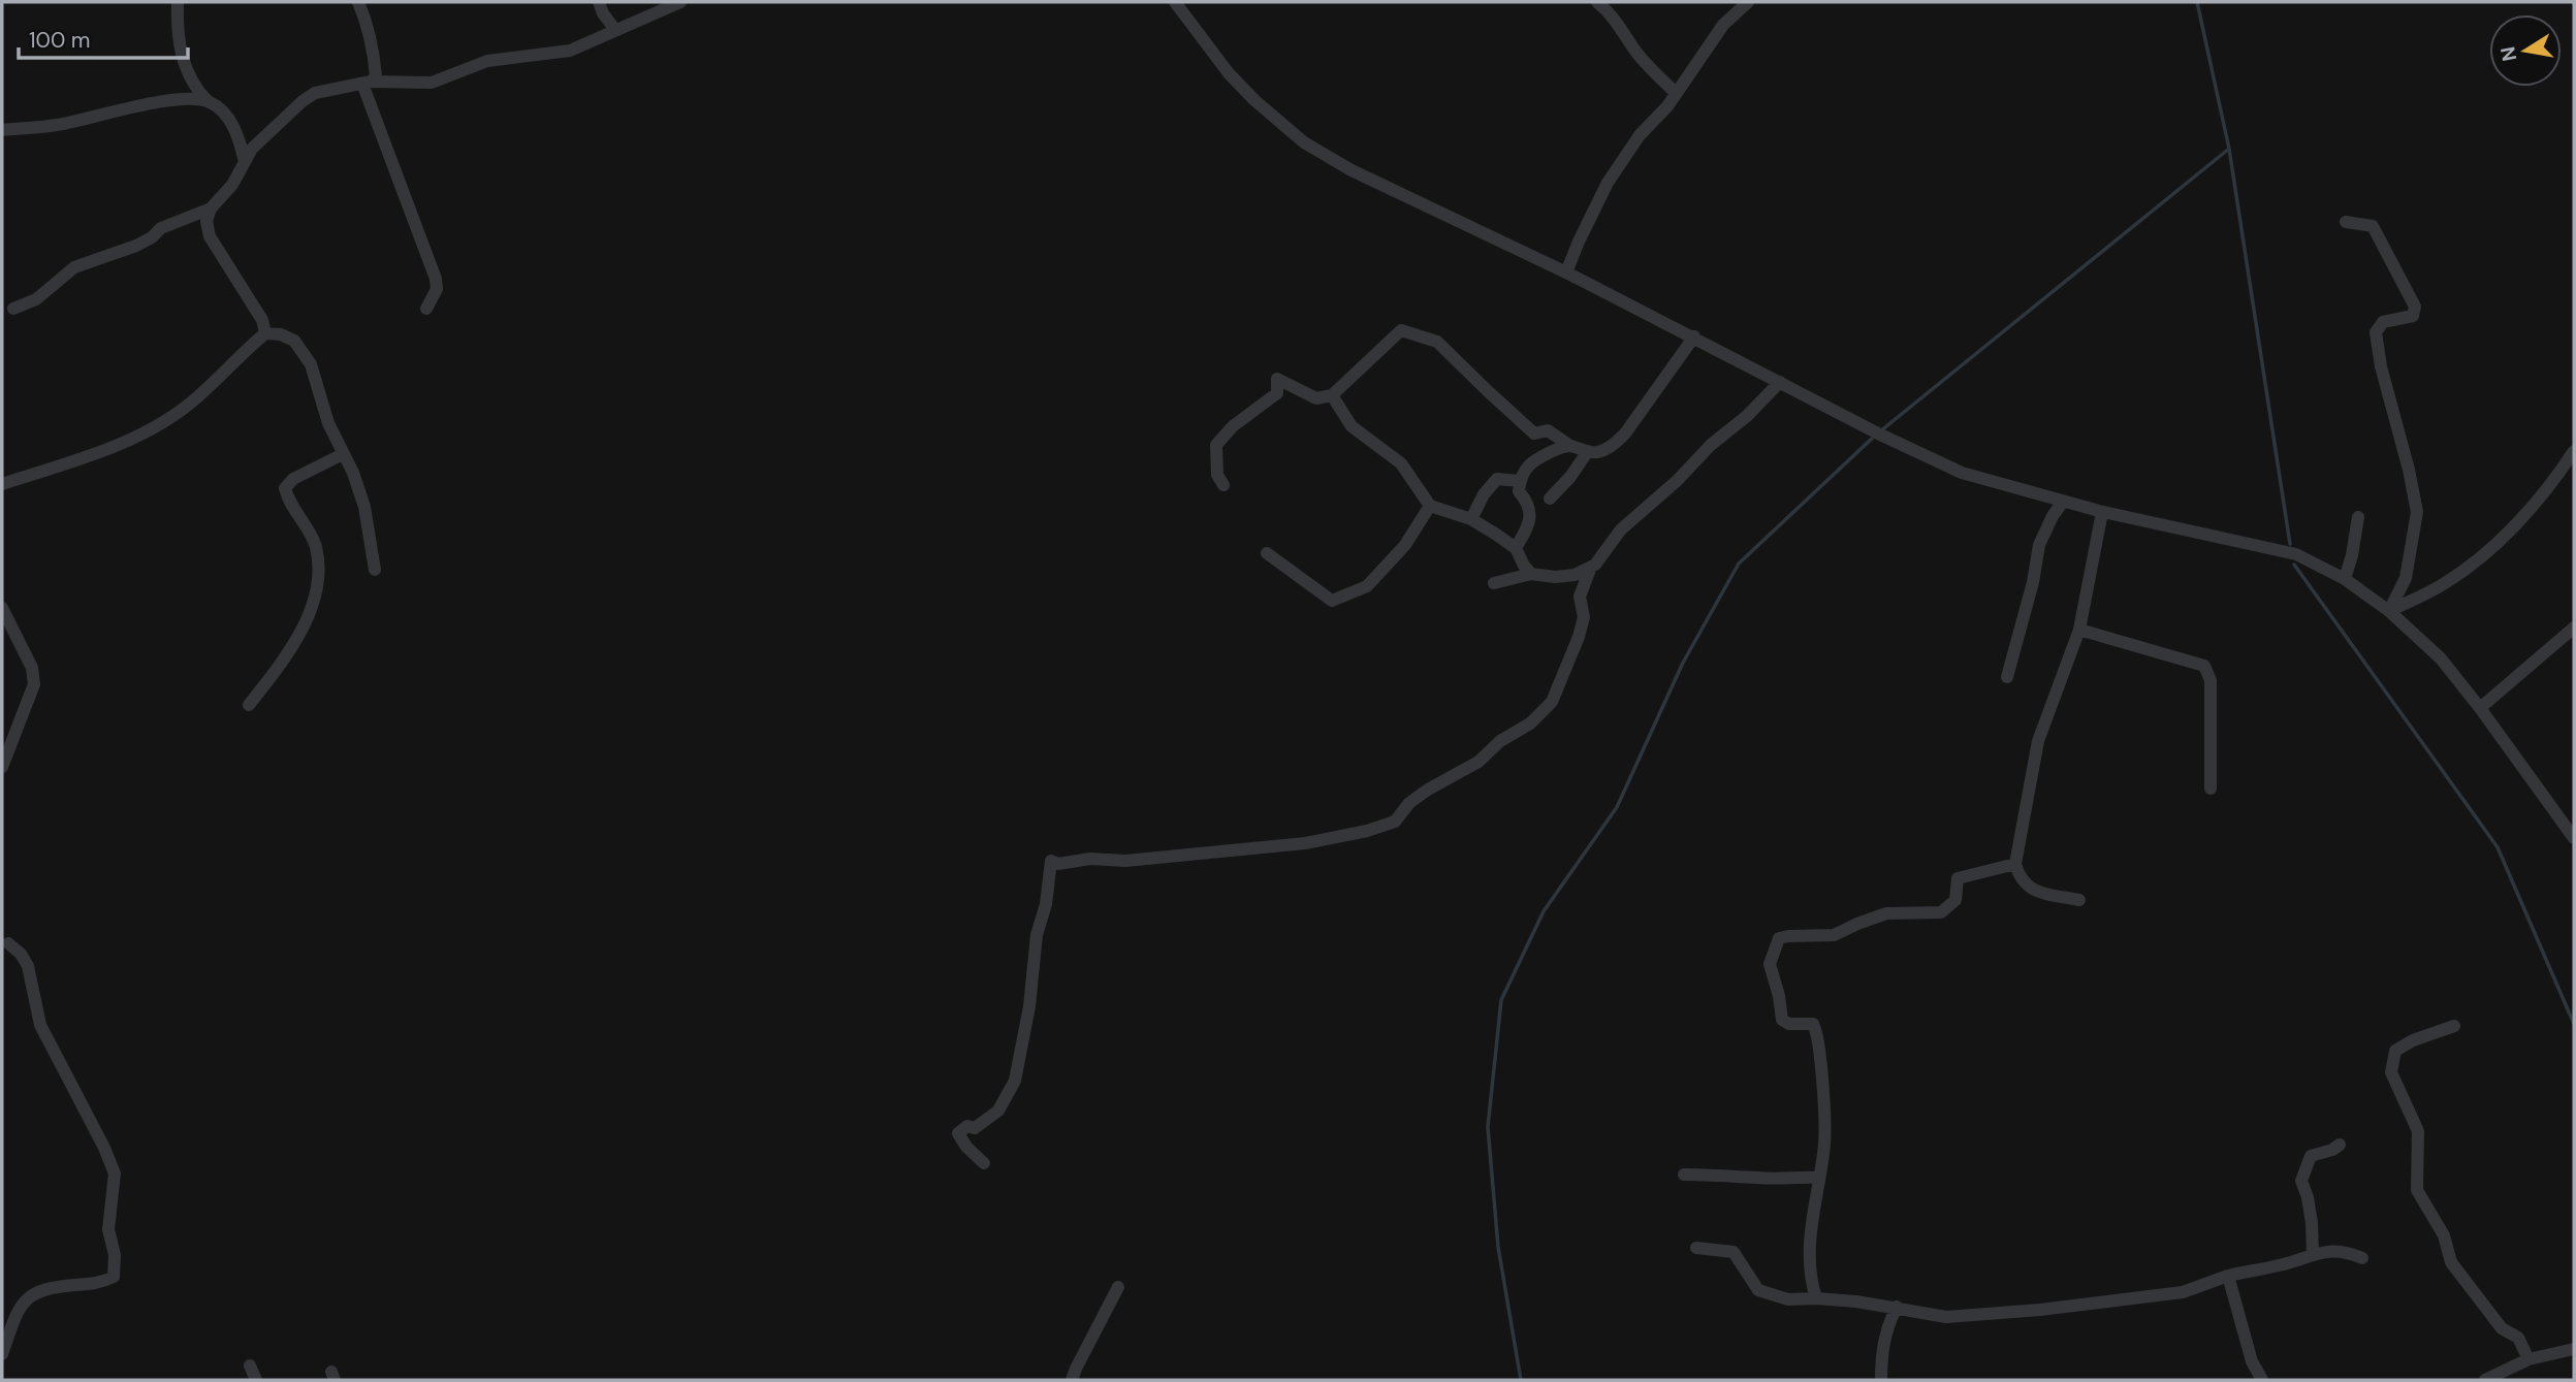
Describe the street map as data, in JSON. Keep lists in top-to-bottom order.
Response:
{
  "scale_bar": "100 m",
  "north": "left"
}
